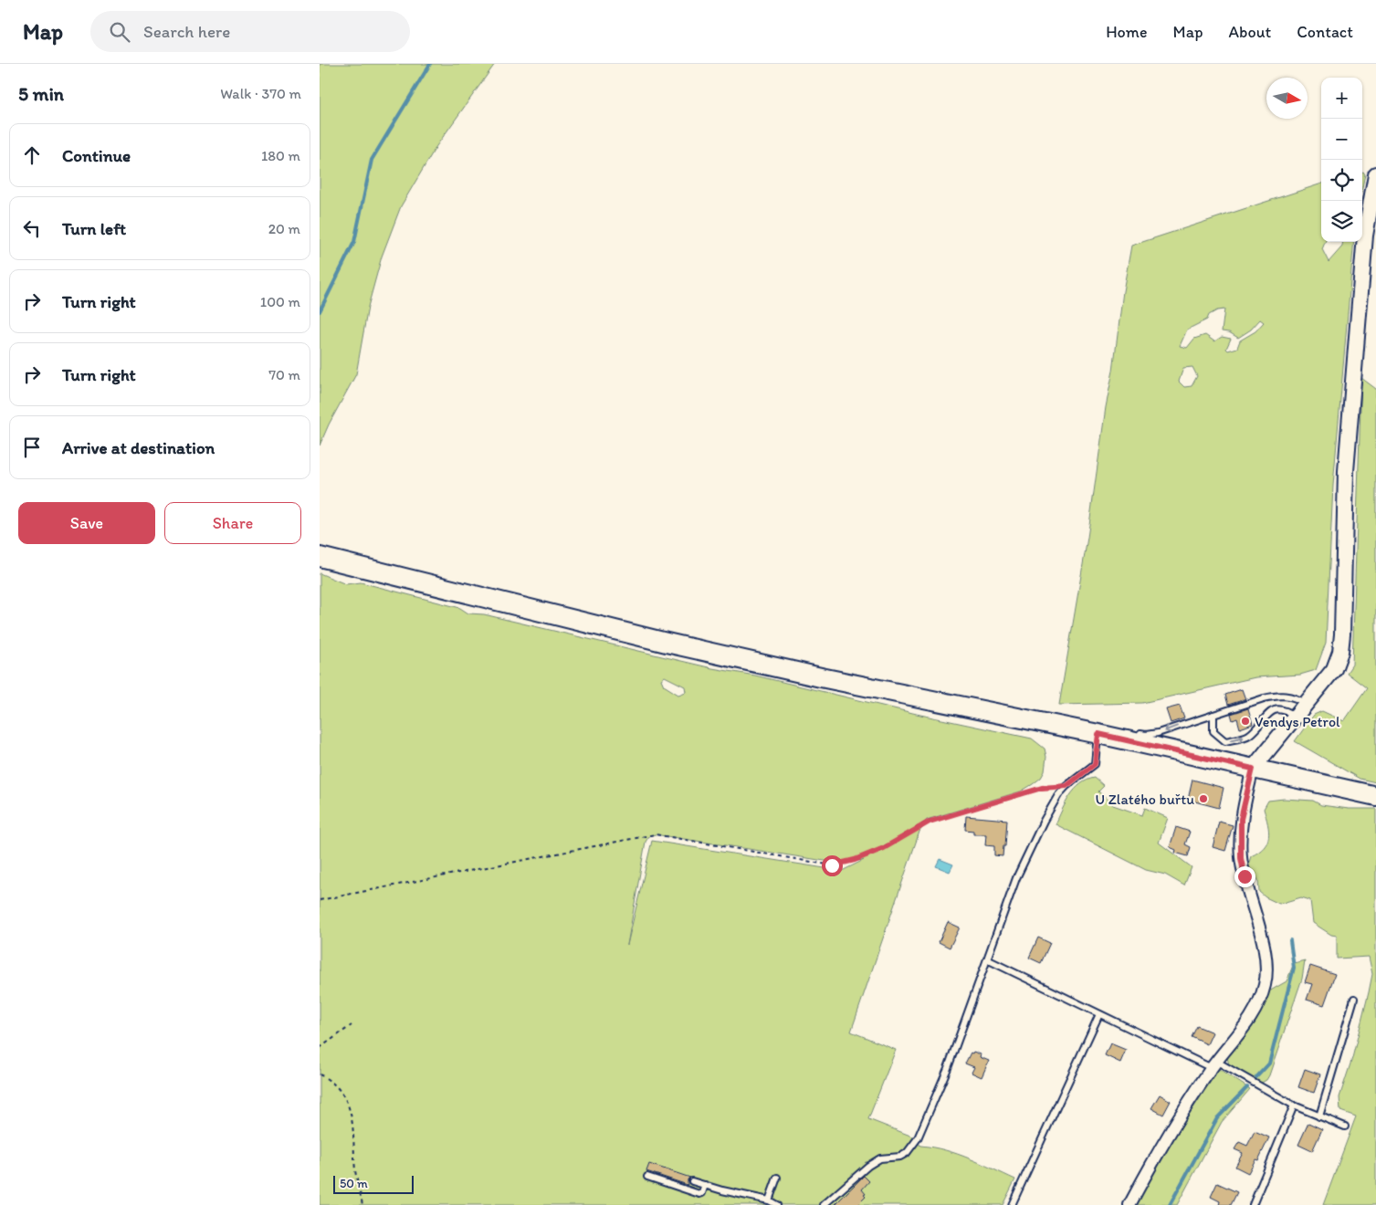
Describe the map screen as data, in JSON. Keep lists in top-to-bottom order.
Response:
{
  "places": ["Vendys Petrol", "U Zlatého buřtu"],
  "scale_bar": "50 m",
  "north": "right",
  "page": {
    "header": "Map",
    "search": "Search here",
    "nav": [
      "Home",
      "Map",
      "About",
      "Contact"
    ],
    "heading": ["5 min", "Walk · 370 m"],
    "map_buttons": ["+", "−"],
    "list": [
      ["Continue", "180 m"],
      ["Turn left", "20 m"],
      ["Turn right", "100 m"],
      ["Turn right", "70 m"],
      "Arrive at destination"
    ],
    "buttons": ["Save", "Share"],
    "scale": "50 m"
  }
}
